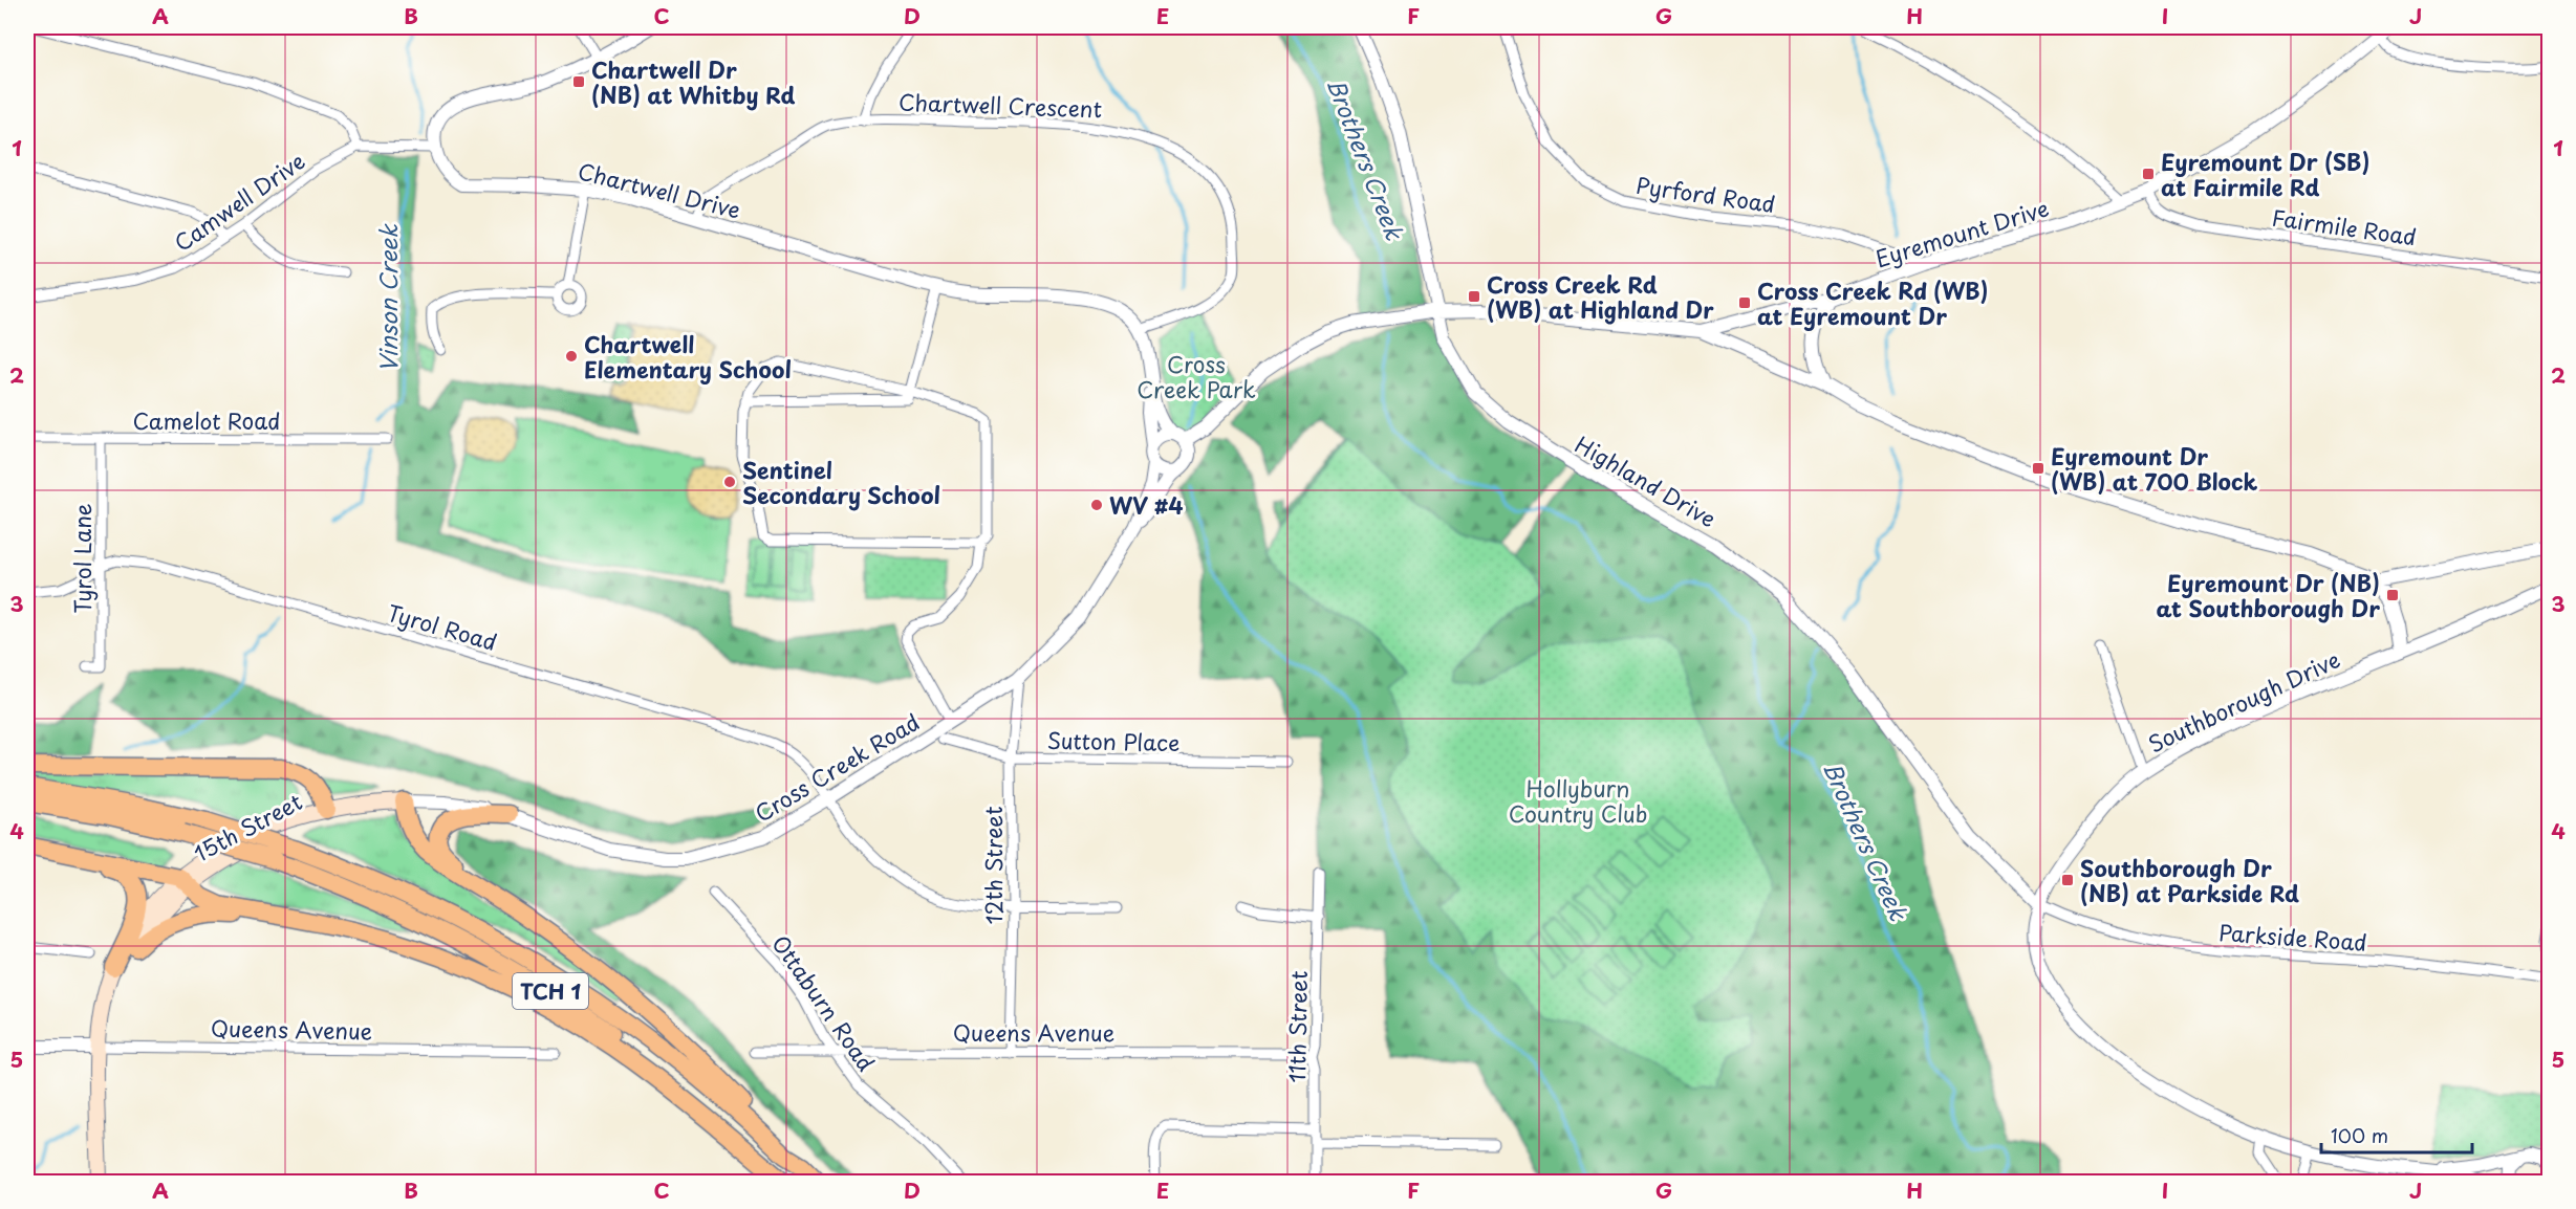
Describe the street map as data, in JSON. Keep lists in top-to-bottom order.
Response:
{
  "streets": {
    "highway": ["TCH 1"],
    "main road": ["15th Street"],
    "street": [
      "Chartwell Crescent",
      "Chartwell Drive",
      "Pyrford Road",
      "Camwell Drive",
      "Fairmile Road",
      "Eyremount Drive",
      "Camelot Road",
      "Highland Drive",
      "Tyrol Lane",
      "Tyrol Road",
      "Southborough Drive",
      "Sutton Place",
      "Cross Creek Road",
      "12th Street",
      "Parkside Road",
      "Ottaburn Road",
      "11th Street",
      "Queens Avenue"
    ]
  },
  "crossings": [
    ["Chartwell Crescent", "Chartwell Drive"],
    ["Pyrford Road", "Eyremount Drive"],
    ["Fairmile Road", "Eyremount Drive"],
    ["Camelot Road", "Tyrol Lane"],
    ["Highland Drive", "Southborough Drive"],
    ["Highland Drive", "Parkside Road"],
    ["Tyrol Lane", "Tyrol Road"],
    ["Tyrol Road", "Cross Creek Road"],
    ["Tyrol Road", "12th Street"],
    ["Southborough Drive", "Parkside Road"],
    ["Sutton Place", "12th Street"],
    ["Cross Creek Road", "15th Street"],
    ["Cross Creek Road", "12th Street"],
    ["15th Street", "Queens Avenue"],
    ["12th Street", "Queens Avenue"],
    ["Ottaburn Road", "Queens Avenue"],
    ["11th Street", "Queens Avenue"]
  ],
  "water": ["Brothers Creek", "Vinson Creek"],
  "parks": ["Cross Creek Park", "Hollyburn Country Club"],
  "places": {
    "transit": [
      "Chartwell Dr (NB) at Whitby Rd",
      "Eyremount Dr (SB) at Fairmile Rd",
      "Cross Creek Rd (WB) at Highland Dr",
      "Cross Creek Rd (WB) at Eyremount Dr",
      "Eyremount Dr (WB) at 700 Block",
      "Eyremount Dr (NB) at Southborough Dr",
      "Southborough Dr (NB) at Parkside Rd"
    ],
    "other": ["Chartwell Elementary School", "Sentinel Secondary School", "WV #4"]
  },
  "scale_bar": "100 m",
  "grid": {
    "columns": [
      "A",
      "B",
      "C",
      "D",
      "E",
      "F",
      "G",
      "H",
      "I",
      "J"
    ],
    "rows": [
      "1",
      "2",
      "3",
      "4",
      "5"
    ]
  }
}
